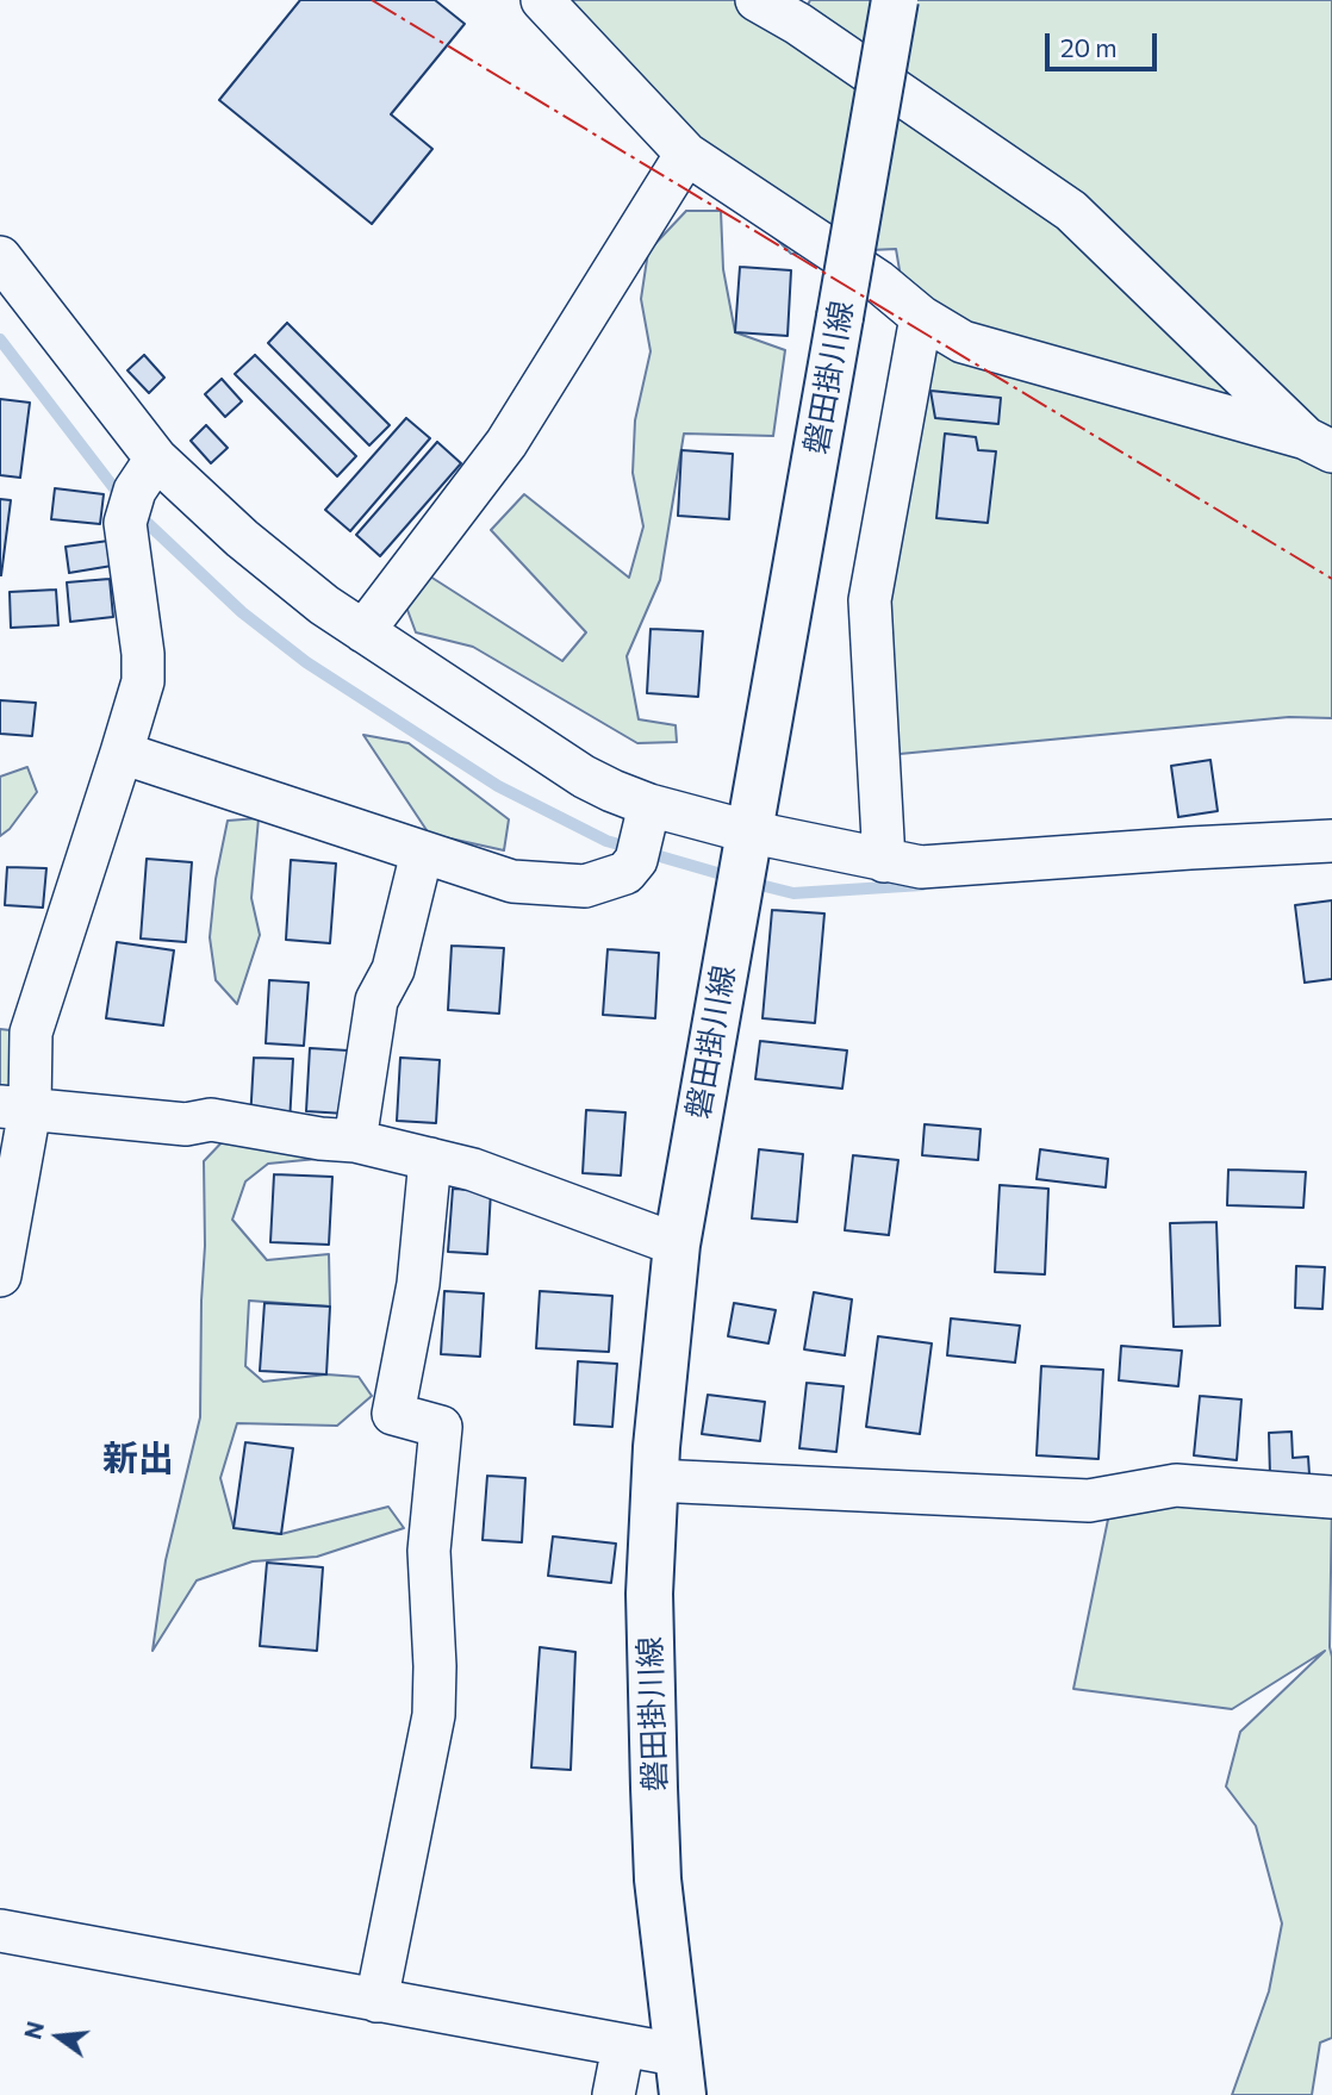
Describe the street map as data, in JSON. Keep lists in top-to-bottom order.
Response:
{
  "streets": {
    "main road": ["磐田掛川線"]
  },
  "districts": ["新出"],
  "scale_bar": "20 m",
  "north": "left"
}
